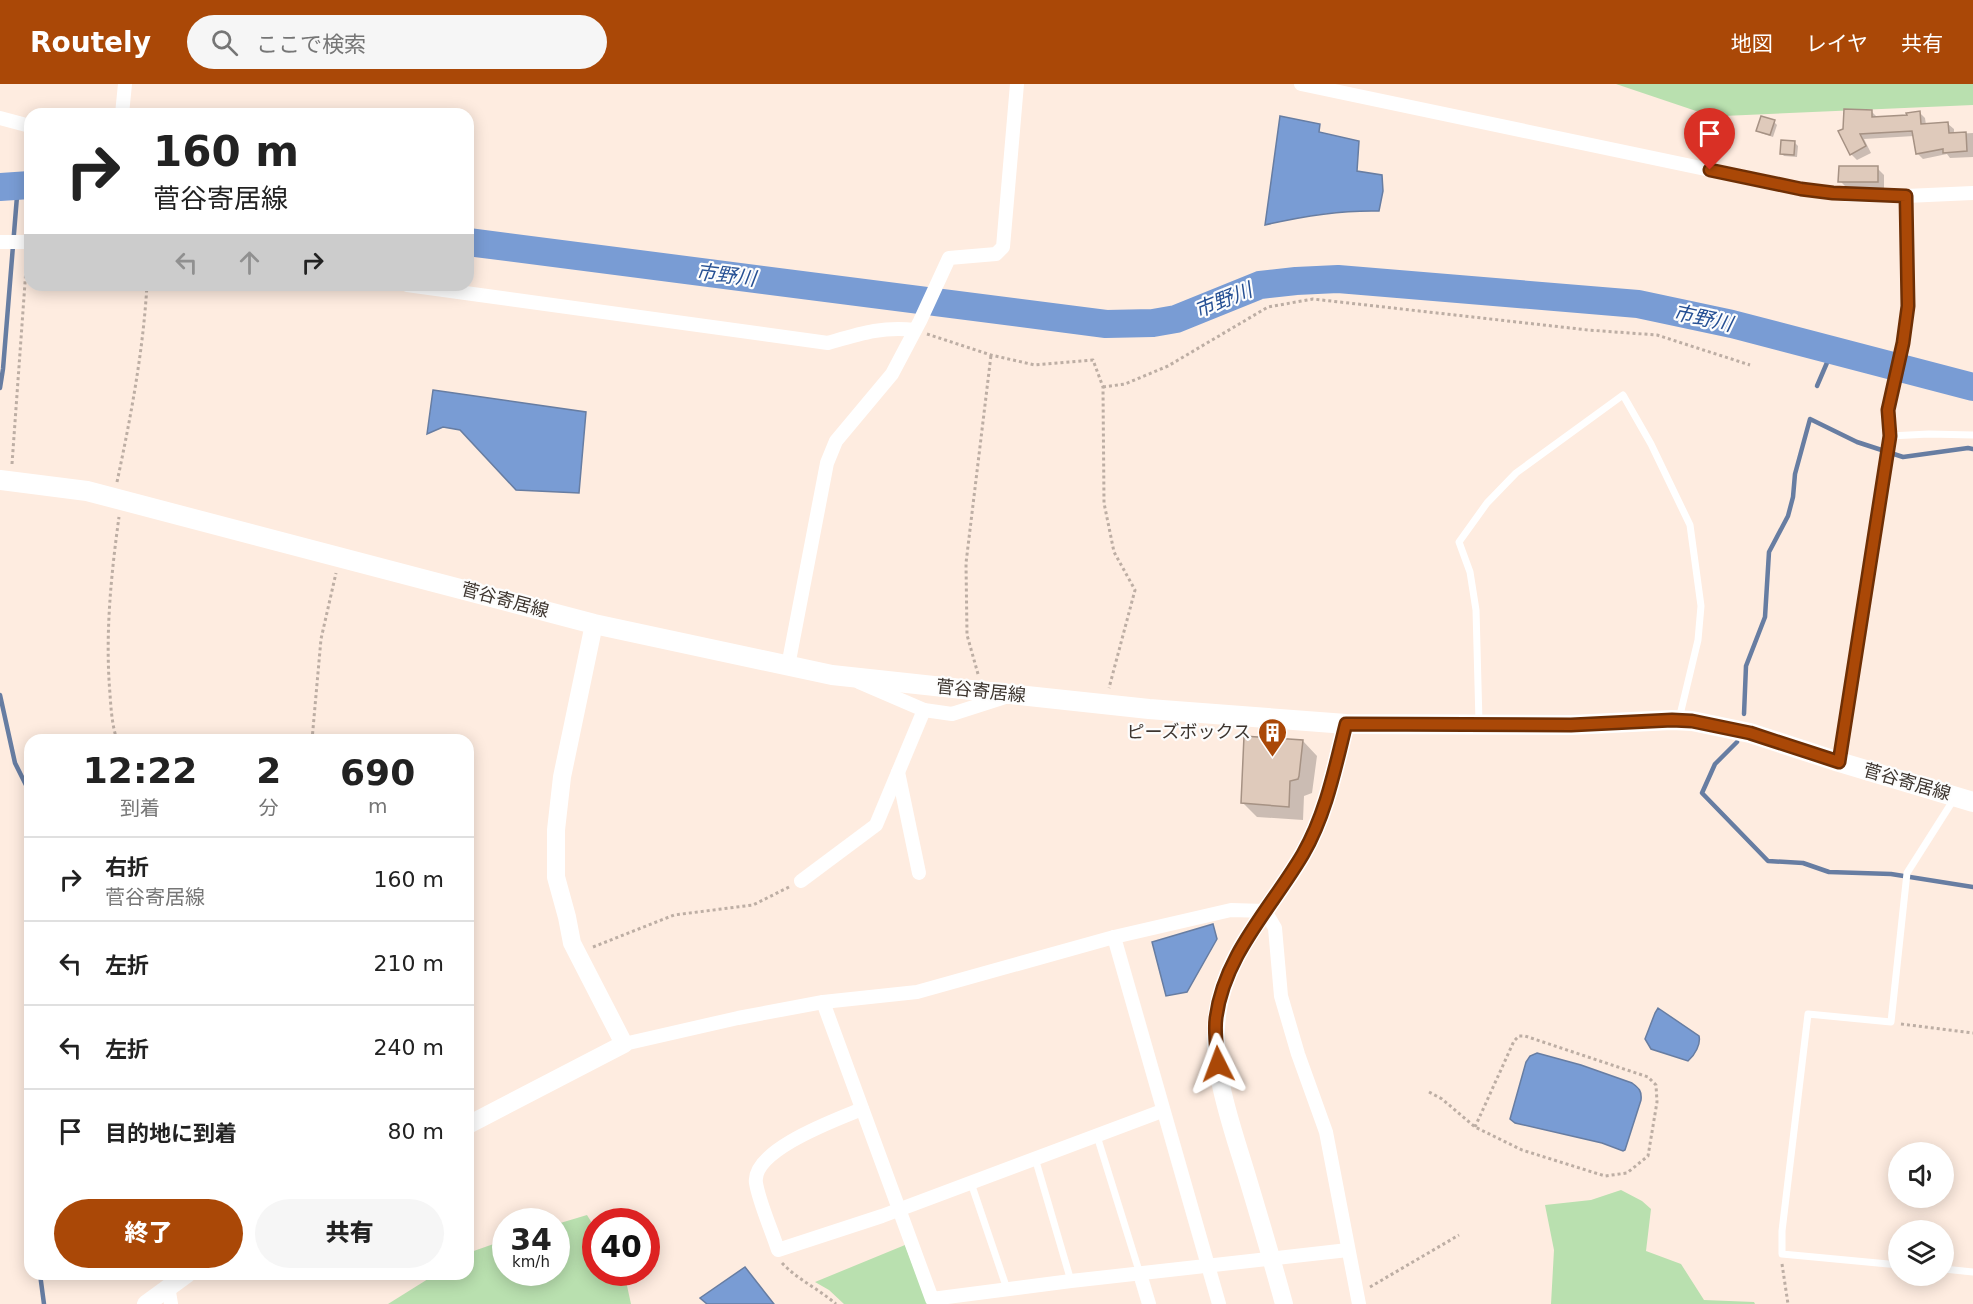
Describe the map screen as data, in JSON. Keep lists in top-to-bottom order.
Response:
{
  "streets": {
    "main road": ["菅谷寄居線"]
  },
  "water": ["市野川"],
  "places": {
    "building": ["ピーズボックス"]
  },
  "page": {
    "header": "Routely",
    "search": "ここで検索",
    "nav": ["地図", "レイヤ", "共有"],
    "turn": ["160 m", "菅谷寄居線"],
    "eta": [
      "12:22",
      "到着",
      "2",
      "分",
      "690",
      "m"
    ],
    "list": [
      {
        "name": "右折",
        "note": "菅谷寄居線",
        "value": "160 m"
      },
      {
        "name": "左折",
        "value": "210 m"
      },
      {
        "name": "左折",
        "value": "240 m"
      },
      {
        "name": "目的地に到着",
        "value": "80 m"
      }
    ],
    "buttons": ["終了", "共有"],
    "speed": "34 km/h",
    "limit": "40"
  }
}
